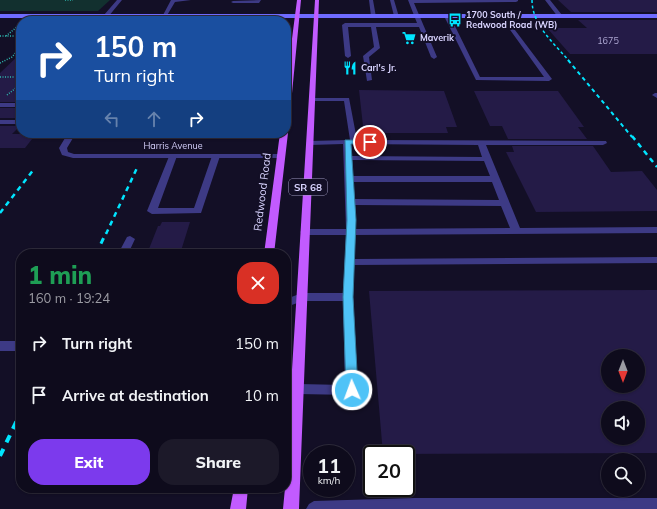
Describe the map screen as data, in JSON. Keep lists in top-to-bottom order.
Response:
{
  "streets": {
    "main road": ["SR 68", "Redwood Road"],
    "street": ["Harris Avenue"]
  },
  "crossings": [
    ["Harris Avenue", "Redwood Road"]
  ],
  "places": {
    "bus stop": ["1700 South / Redwood Road (WB)"],
    "supermarket": ["Maverik"],
    "restaurant": ["Carl's Jr."]
  },
  "house_numbers": ["1675"],
  "north": "bottom",
  "page": {
    "turn": ["150 m", "Turn right"],
    "heading": ["1 min", "160 m · 19:24"],
    "list": [
      {
        "name": "Turn right",
        "value": "150 m"
      },
      {
        "name": "Arrive at destination",
        "value": "10 m"
      }
    ],
    "buttons": ["Exit", "Share"],
    "speed": "11 km/h",
    "limit": "20"
  }
}
